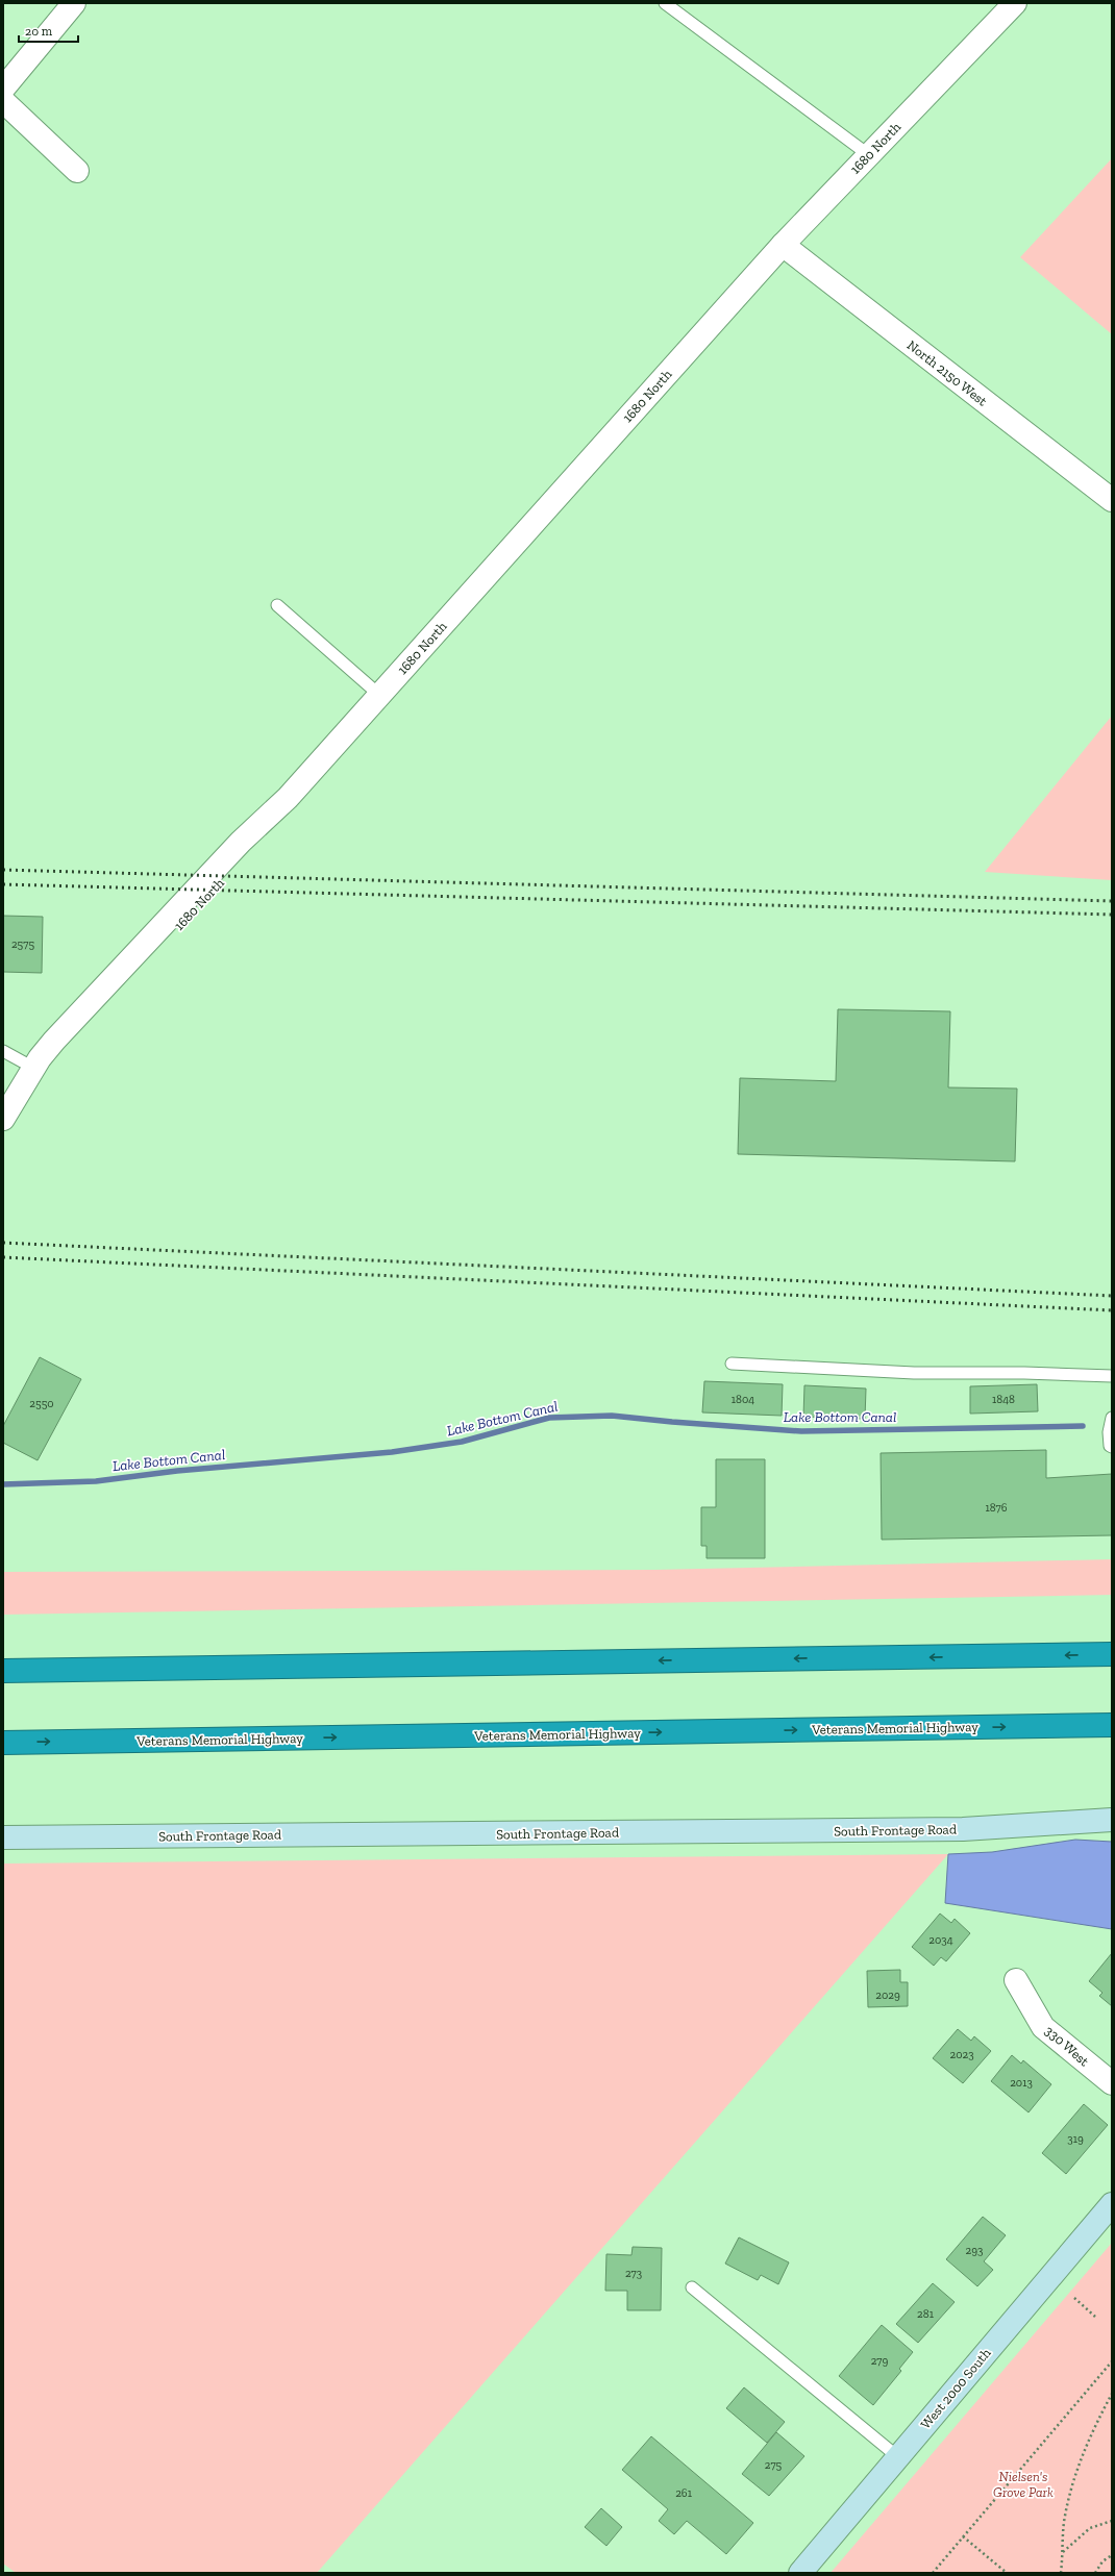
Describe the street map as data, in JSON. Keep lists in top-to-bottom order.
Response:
{
  "streets": {
    "highway": ["Veterans Memorial Highway"],
    "street": [
      "1680 North",
      "North 2150 West",
      "South Frontage Road",
      "330 West",
      "West 2000 South"
    ]
  },
  "crossings": [
    ["1680 North", "North 2150 West"]
  ],
  "water": ["Lake Bottom Canal"],
  "parks": ["Nielsen's Grove Park"],
  "house_numbers": [
    "2575",
    "1804",
    "1848",
    "2550",
    "1876",
    "2034",
    "2029",
    "2023",
    "2013",
    "319",
    "293",
    "273",
    "281",
    "279",
    "275",
    "261"
  ],
  "scale_bar": "20 m"
}
